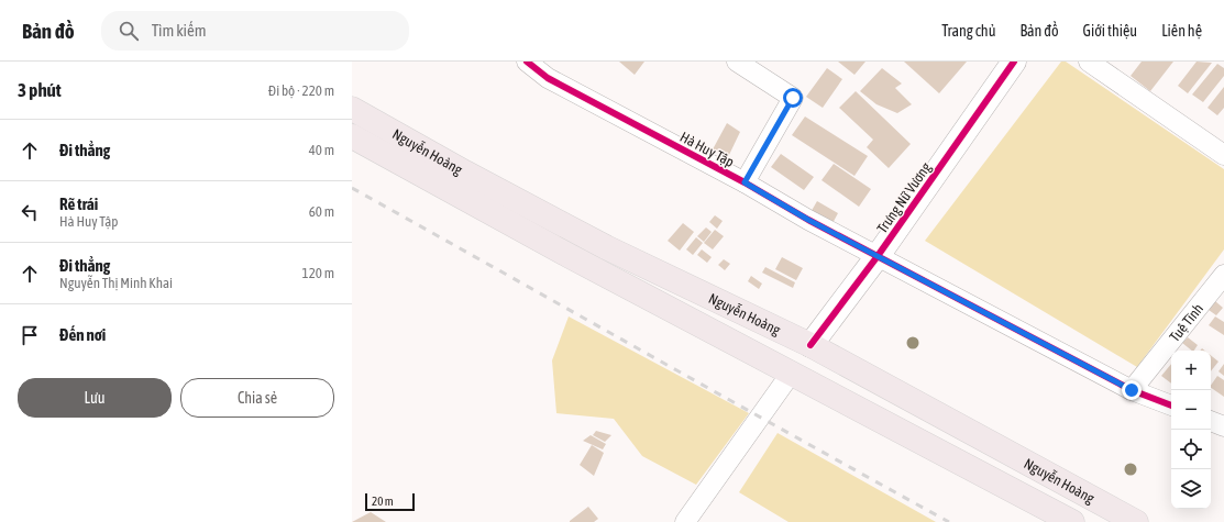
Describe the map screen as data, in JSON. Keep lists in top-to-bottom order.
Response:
{
  "streets": {
    "highway": ["Nguyễn Hoàng"],
    "street": ["Hà Huy Tập", "Trưng Nữ Vương", "Tuệ Tĩnh"]
  },
  "crossings": [
    ["Hà Huy Tập", "Trưng Nữ Vương"],
    ["Hà Huy Tập", "Tuệ Tĩnh"],
    ["Nguyễn Hoàng", "Trưng Nữ Vương"]
  ],
  "scale_bar": "20 m",
  "page": {
    "header": "Bản đồ",
    "search": "Tìm kiếm",
    "nav": [
      "Trang chủ",
      "Bản đồ",
      "Giới thiệu",
      "Liên hệ"
    ],
    "heading": ["3 phút", "Đi bộ · 220 m"],
    "list": [
      ["Đi thẳng", "40 m"],
      ["Rẽ trái", "Hà Huy Tập", "60 m"],
      ["Đi thẳng", "Nguyễn Thị Minh Khai", "120 m"],
      "Đến nơi"
    ],
    "map_buttons": ["+", "−"],
    "buttons": ["Lưu", "Chia sẻ"],
    "scale": "20 m"
  }
}
